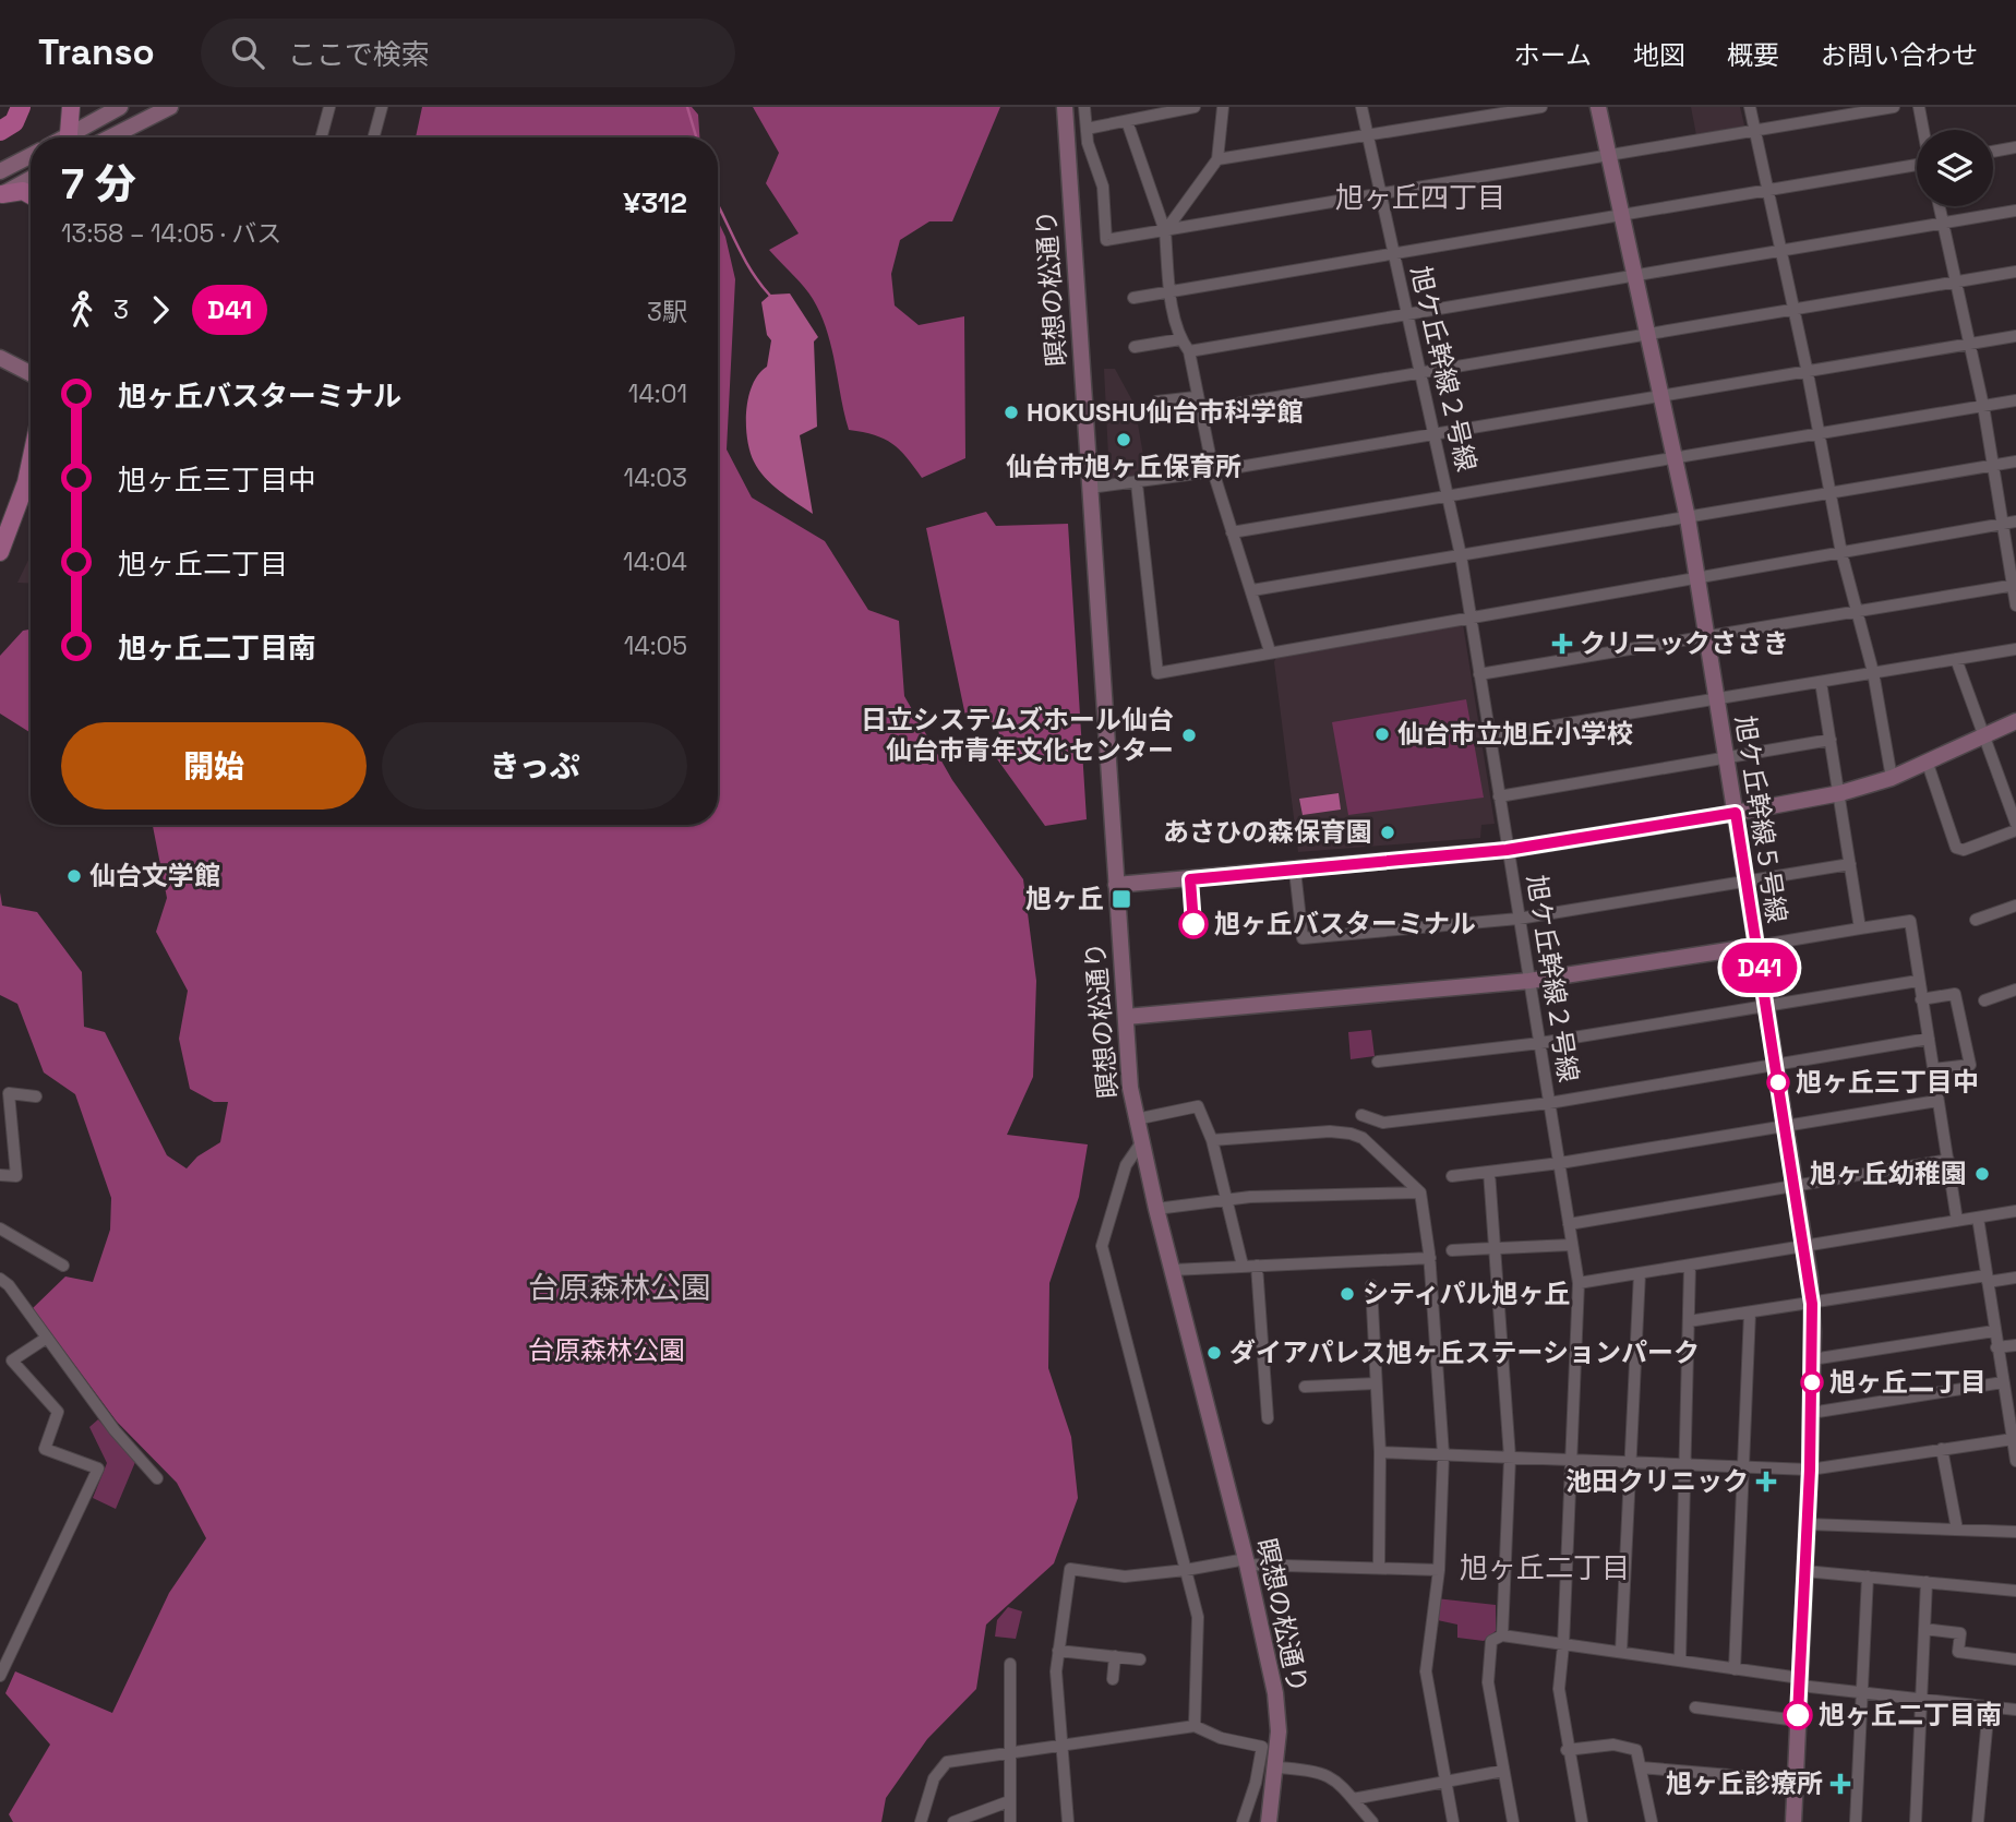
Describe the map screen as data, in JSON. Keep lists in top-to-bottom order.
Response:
{
  "streets": {
    "street": ["瞑想の松通り", "旭ケ丘幹線２号線", "旭ケ丘幹線５号線"]
  },
  "districts": ["旭ヶ丘四丁目", "台原森林公園", "旭ヶ丘二丁目"],
  "parks": ["台原森林公園"],
  "places": {
    "other": [
      "HOKUSHU仙台市科学館",
      "仙台市旭ヶ丘保育所",
      "仙台市立旭丘小学校",
      "日立システムズホール仙台 仙台市青年文化センター",
      "あさひの森保育園",
      "仙台文学館",
      "旭ヶ丘バスターミナル",
      "旭ヶ丘三丁目中",
      "旭ヶ丘幼稚園",
      "シティパル旭ヶ丘",
      "ダイアパレス旭ヶ丘ステーションパーク",
      "旭ヶ丘二丁目",
      "旭ヶ丘二丁目南"
    ],
    "health": ["クリニックささき", "池田クリニック", "旭ヶ丘診療所"],
    "transit": ["旭ヶ丘"]
  },
  "lines": ["bus line D41"],
  "page": {
    "header": "Transo",
    "search": "ここで検索",
    "nav": [
      "ホーム",
      "地図",
      "概要",
      "お問い合わせ"
    ],
    "on_map": "D41",
    "heading": ["7 分", "13:58 – 14:05 · バス", "¥312"],
    "legs": ["3", "D41", "3駅"],
    "list": [
      {
        "name": "旭ヶ丘バスターミナル",
        "value": "14:01"
      },
      {
        "name": "旭ヶ丘三丁目中",
        "value": "14:03"
      },
      {
        "name": "旭ヶ丘二丁目",
        "value": "14:04"
      },
      {
        "name": "旭ヶ丘二丁目南",
        "value": "14:05"
      }
    ],
    "buttons": ["開始", "きっぷ"]
  }
}
